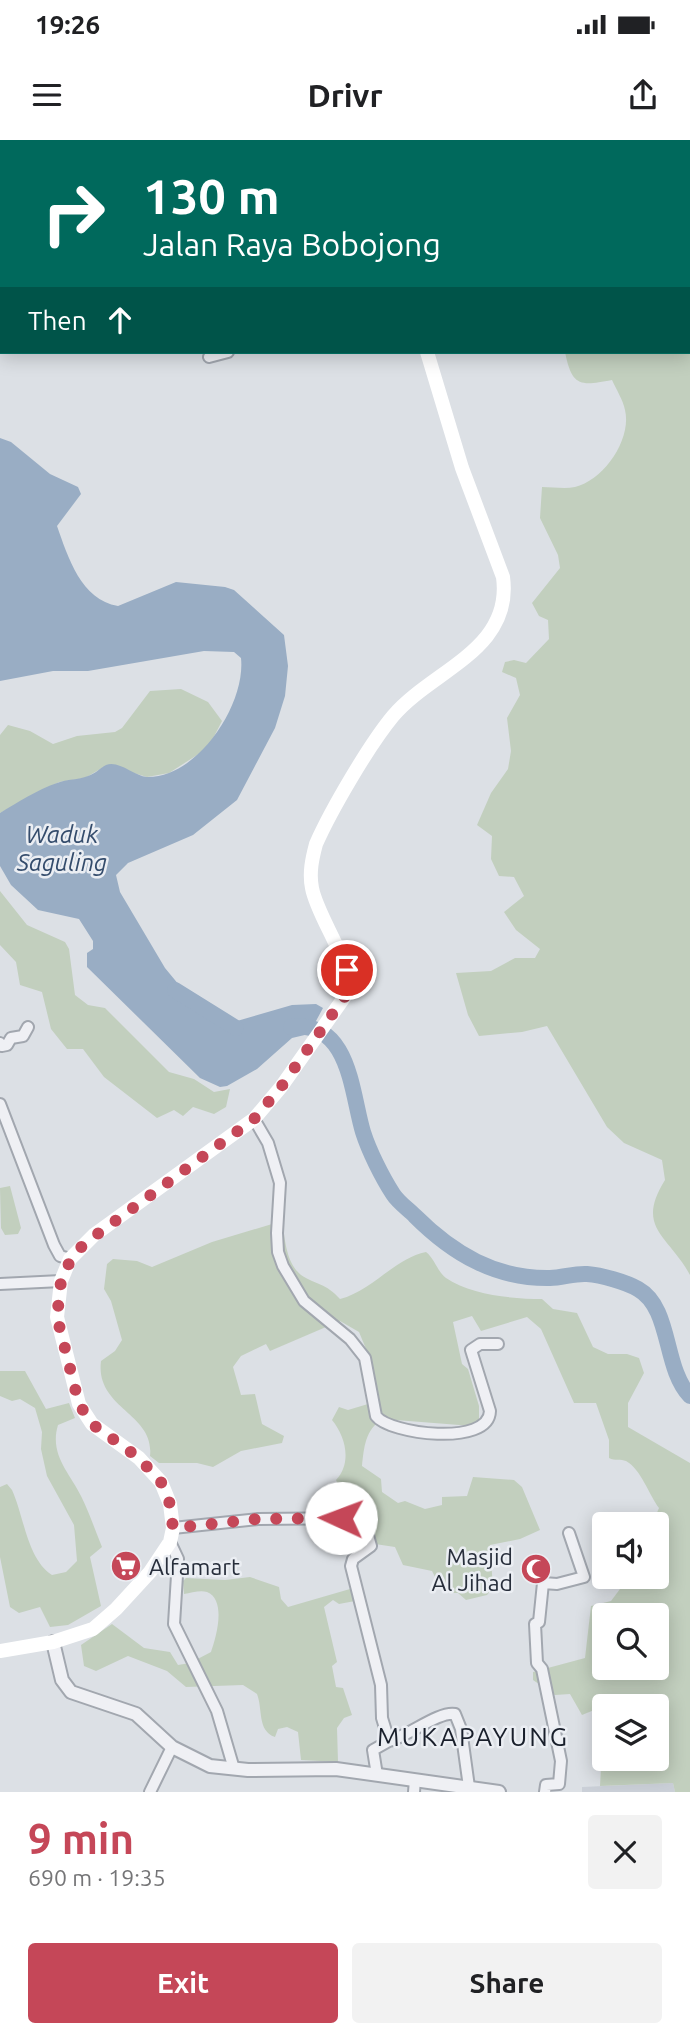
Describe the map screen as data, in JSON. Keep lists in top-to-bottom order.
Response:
{
  "districts": ["MUKAPAYUNG"],
  "water": ["Waduk Saguling"],
  "places": {
    "supermarket": ["Alfamart"],
    "mosque": ["Masjid Al Jihad"]
  },
  "page": {
    "status": "19:26",
    "header": "Drivr",
    "turn": ["130 m", "Jalan Raya Bobojong"],
    "then": "Then",
    "heading": ["9 min", "690 m · 19:35"],
    "buttons": ["Exit", "Share"]
  }
}
